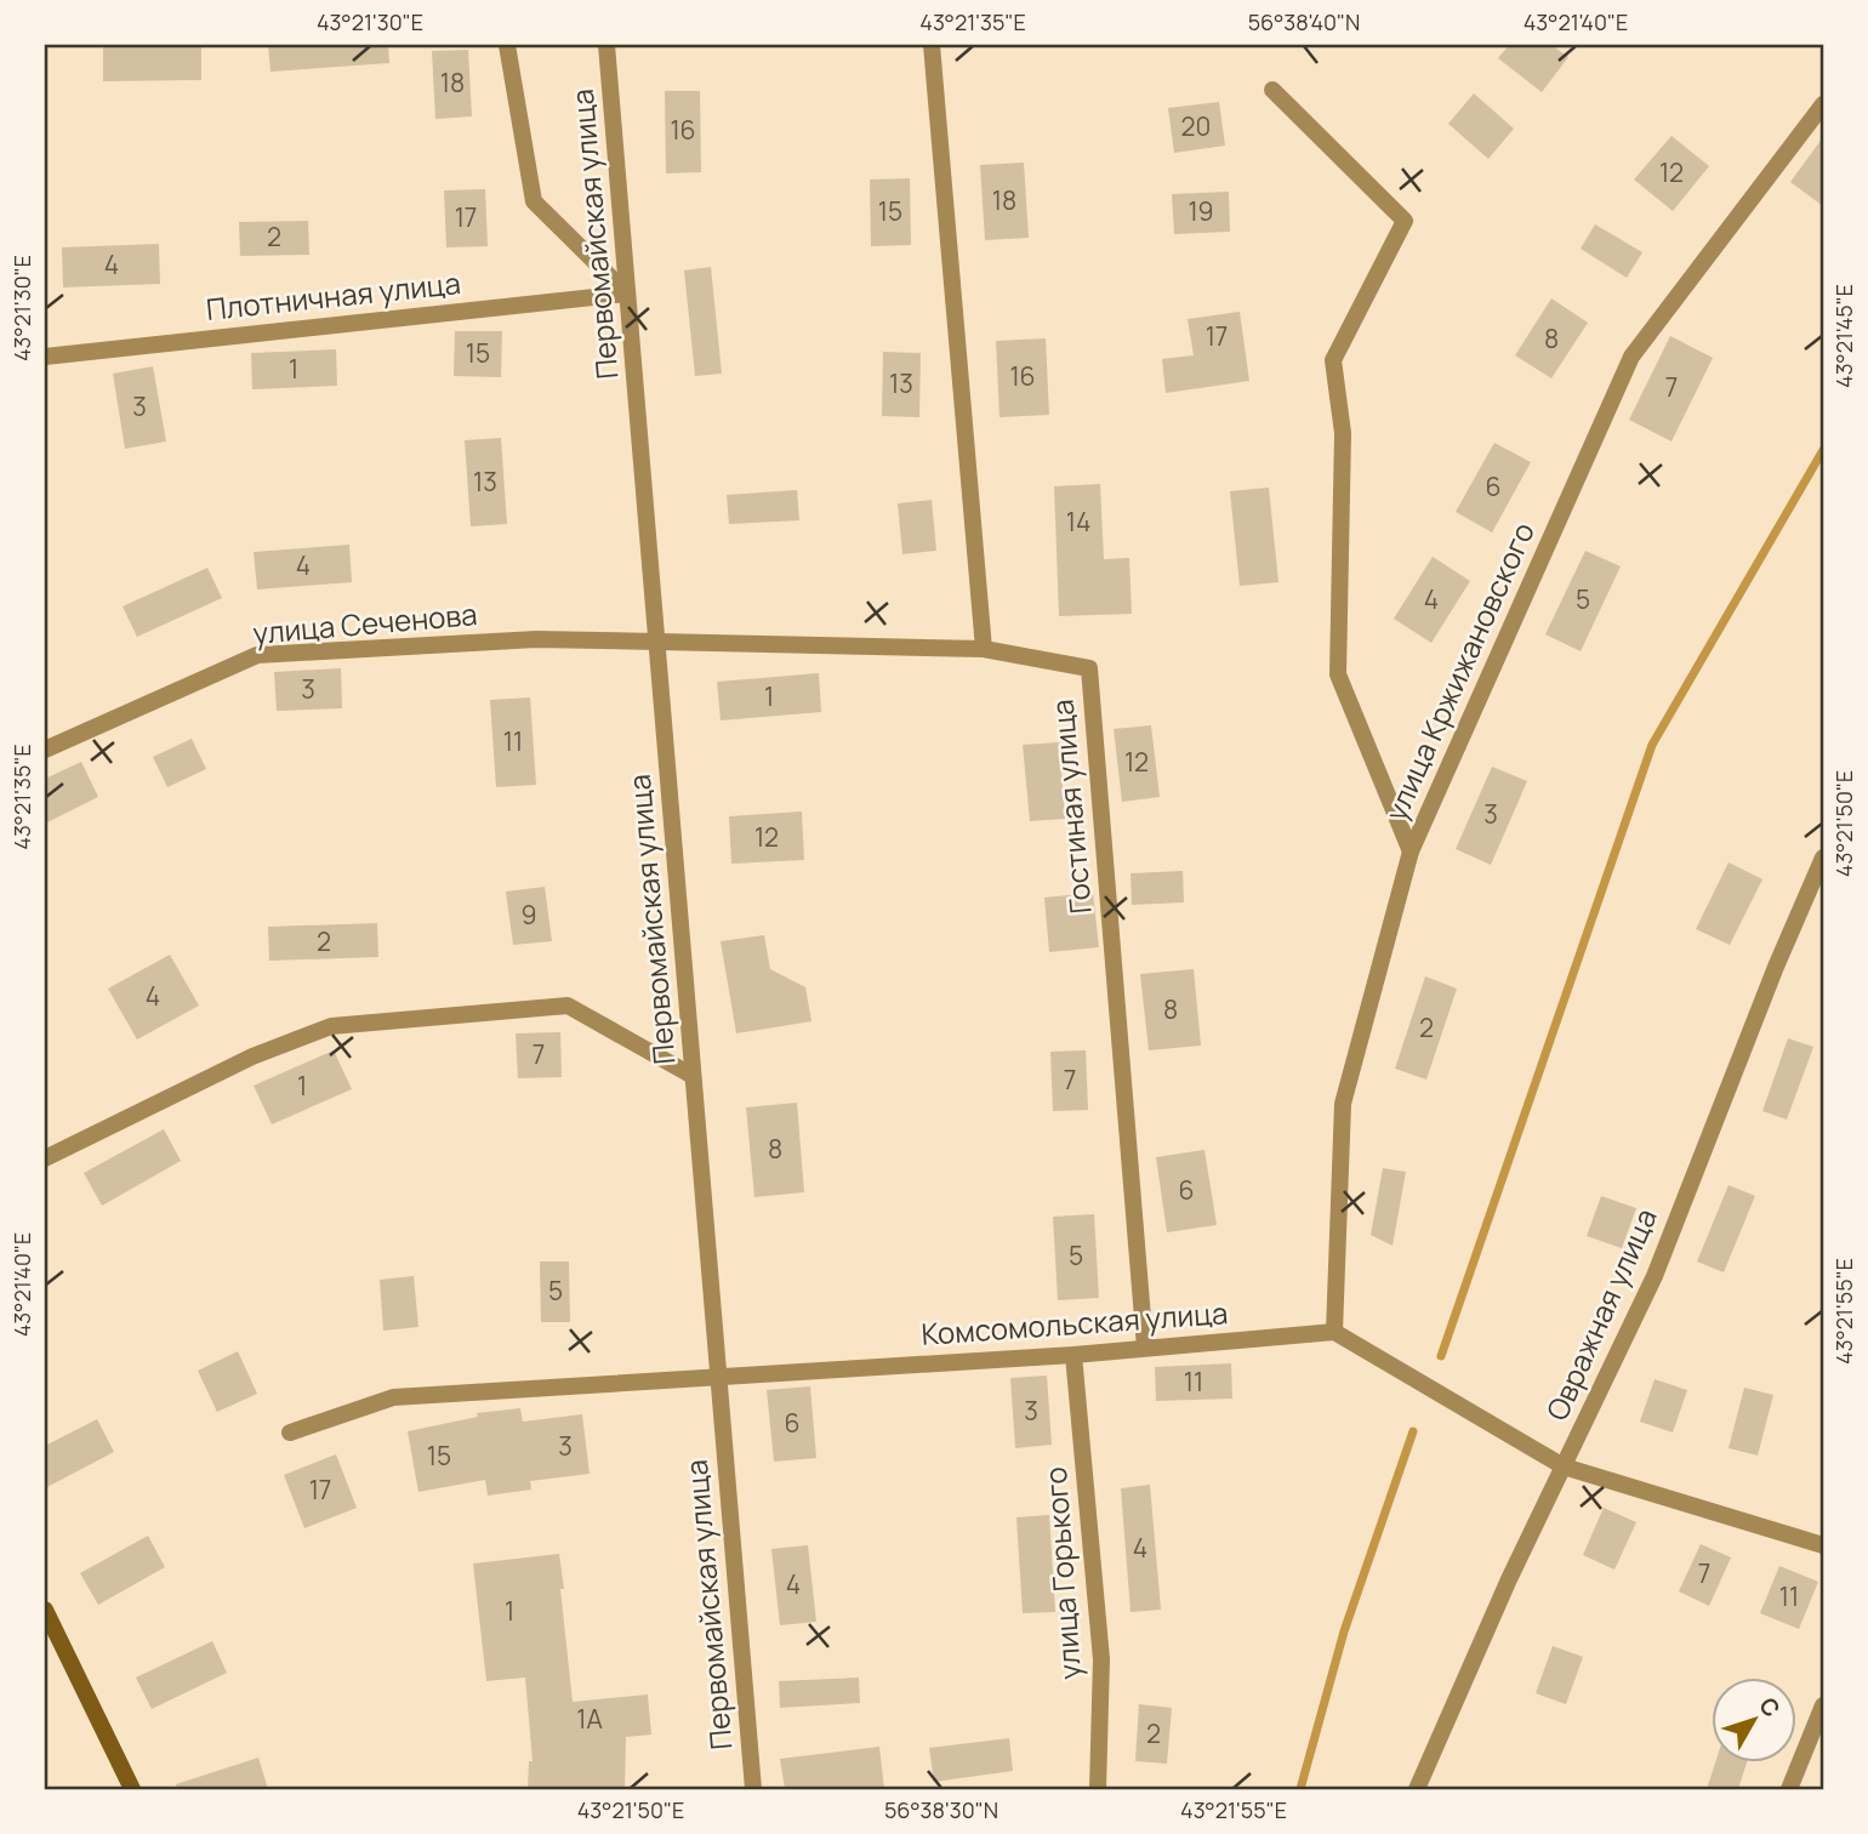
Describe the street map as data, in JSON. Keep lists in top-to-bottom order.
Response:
{
  "streets": {
    "street": [
      "Первомайская улица",
      "Плотничная улица",
      "улица Сеченова",
      "улица Кржижановского",
      "Гостиная улица",
      "Овражная улица",
      "Комсомольская улица",
      "улица Горького"
    ]
  },
  "crossings": [
    ["Первомайская улица", "Плотничная улица"],
    ["Первомайская улица", "улица Сеченова"],
    ["Первомайская улица", "Комсомольская улица"],
    ["улица Сеченова", "Гостиная улица"],
    ["улица Кржижановского", "Комсомольская улица"],
    ["Гостиная улица", "Комсомольская улица"],
    ["Комсомольская улица", "улица Горького"]
  ],
  "house_numbers": [
    "18",
    "20",
    "16",
    "12",
    "18",
    "15",
    "19",
    "17",
    "2",
    "4",
    "17",
    "8",
    "15",
    "1",
    "16",
    "13",
    "7",
    "3",
    "13",
    "6",
    "14",
    "4",
    "4",
    "5",
    "3",
    "1",
    "11",
    "12",
    "3",
    "12",
    "9",
    "2",
    "4",
    "8",
    "2",
    "7",
    "7",
    "1",
    "8",
    "6",
    "5",
    "5",
    "11",
    "3",
    "6",
    "3",
    "15",
    "17",
    "4",
    "7",
    "4",
    "11",
    "1",
    "1А",
    "2"
  ],
  "north": "top right",
  "coordinates": [
    "43°21'30\"E",
    "43°21'35\"E",
    "56°38'40\"N",
    "43°21'40\"E",
    "43°21'45\"E",
    "43°21'50\"E",
    "43°21'55\"E",
    "56°38'30\"N"
  ]
}
